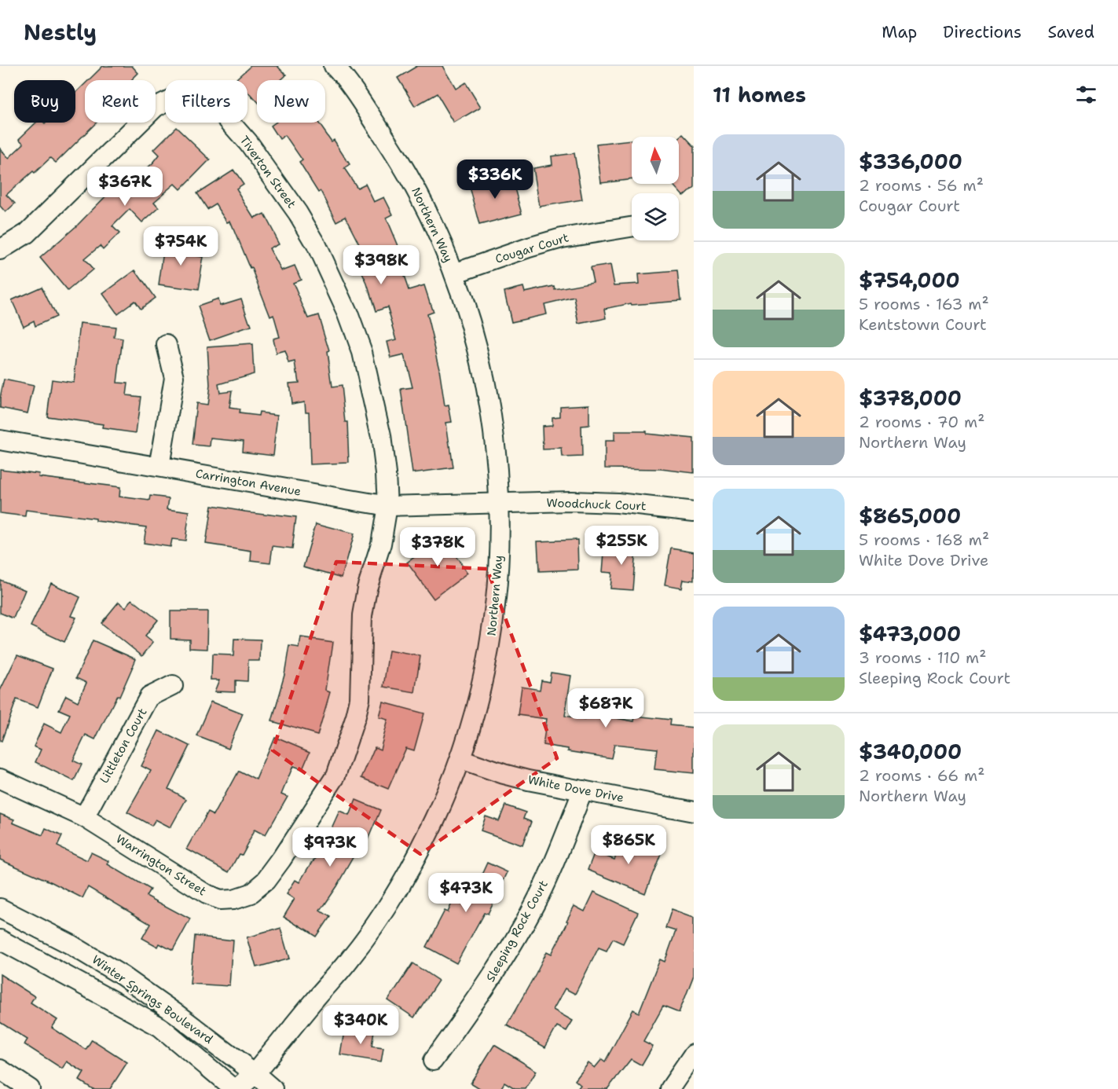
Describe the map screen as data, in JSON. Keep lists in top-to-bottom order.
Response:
{
  "streets": {
    "street": [
      "Tiverton Street",
      "Northern Way",
      "Cougar Court",
      "Carrington Avenue",
      "Woodchuck Court",
      "Littleton Court",
      "White Dove Drive",
      "Warrington Street",
      "Sleeping Rock Court",
      "Winter Springs Boulevard"
    ]
  },
  "crossings": [
    ["Tiverton Street", "Carrington Avenue"],
    ["Tiverton Street", "Warrington Street"],
    ["Northern Way", "Cougar Court"],
    ["Northern Way", "Carrington Avenue"],
    ["Northern Way", "Woodchuck Court"],
    ["Northern Way", "White Dove Drive"],
    ["Northern Way", "Winter Springs Boulevard"],
    ["Carrington Avenue", "Woodchuck Court"],
    ["Carrington Avenue", "Warrington Street"],
    ["Littleton Court", "Warrington Street"],
    ["White Dove Drive", "Sleeping Rock Court"]
  ],
  "north": "top",
  "page": {
    "header": "Nestly",
    "nav": ["Map", "Directions", "Saved"],
    "heading": "11 homes",
    "chip": [
      "Buy",
      "Rent",
      "Filters",
      "New"
    ],
    "list": [
      {
        "name": "$336,000",
        "note": "2 rooms · 56 m² · Cougar Court"
      },
      {
        "name": "$754,000",
        "note": "5 rooms · 163 m² · Kentstown Court"
      },
      {
        "name": "$378,000",
        "note": "2 rooms · 70 m² · Northern Way"
      },
      {
        "name": "$865,000",
        "note": "5 rooms · 168 m² · White Dove Drive"
      },
      {
        "name": "$473,000",
        "note": "3 rooms · 110 m² · Sleeping Rock Court"
      },
      {
        "name": "$340,000",
        "note": "2 rooms · 66 m² · Northern Way"
      }
    ],
    "price": [
      "$336K",
      "$367K",
      "$754K",
      "$398K",
      "$255K",
      "$378K",
      "$687K",
      "$865K",
      "$973K",
      "$473K",
      "$340K"
    ]
  }
}
